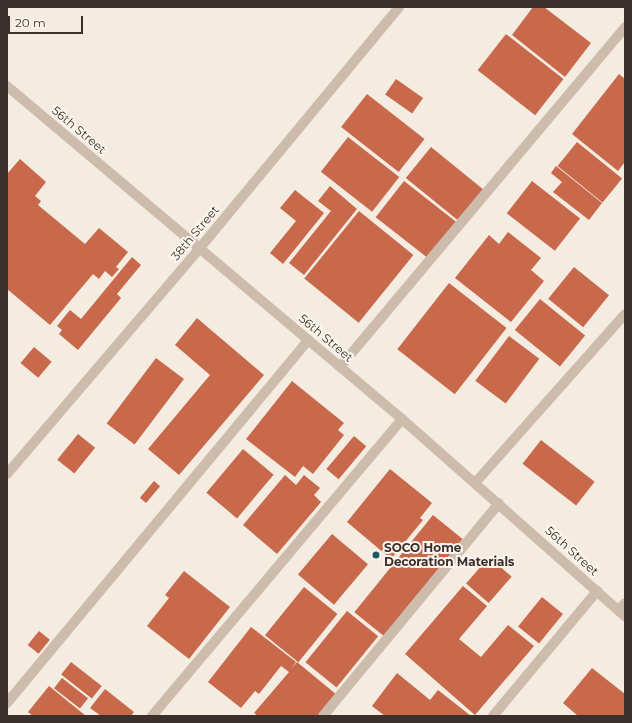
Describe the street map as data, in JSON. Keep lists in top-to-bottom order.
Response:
{
  "streets": {
    "street": ["56th Street", "38th Street"]
  },
  "crossings": [
    ["56th Street", "38th Street"]
  ],
  "places": ["SOCO Home Decoration Materials"],
  "scale_bar": "20 m"
}
